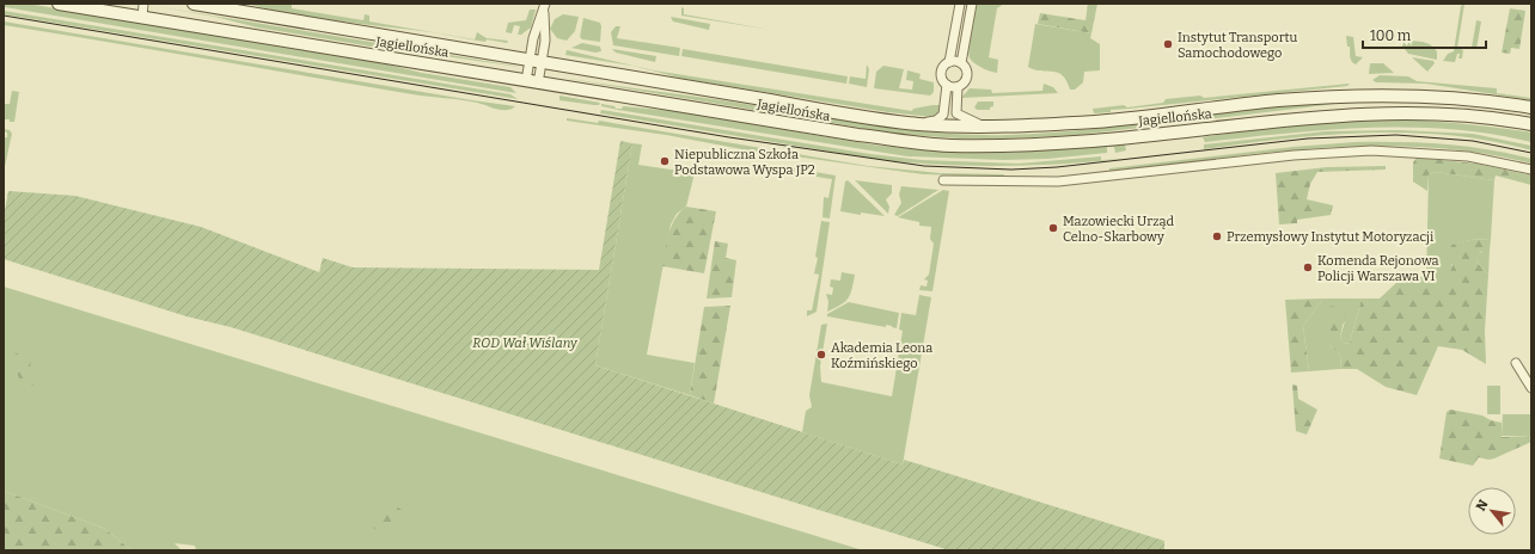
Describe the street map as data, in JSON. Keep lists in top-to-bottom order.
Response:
{
  "streets": {
    "main road": ["Jagiellońska"]
  },
  "parks": ["ROD Wał Wiślany"],
  "places": [
    "Instytut Transportu Samochodowego",
    "Niepubliczna Szkoła Podstawowa Wyspa JP2",
    "Mazowiecki Urząd Celno-Skarbowy",
    "Przemysłowy Instytut Motoryzacji",
    "Komenda Rejonowa Policji Warszawa VI",
    "Akademia Leona Koźmińskiego"
  ],
  "scale_bar": "100 m",
  "north": "top left"
}
